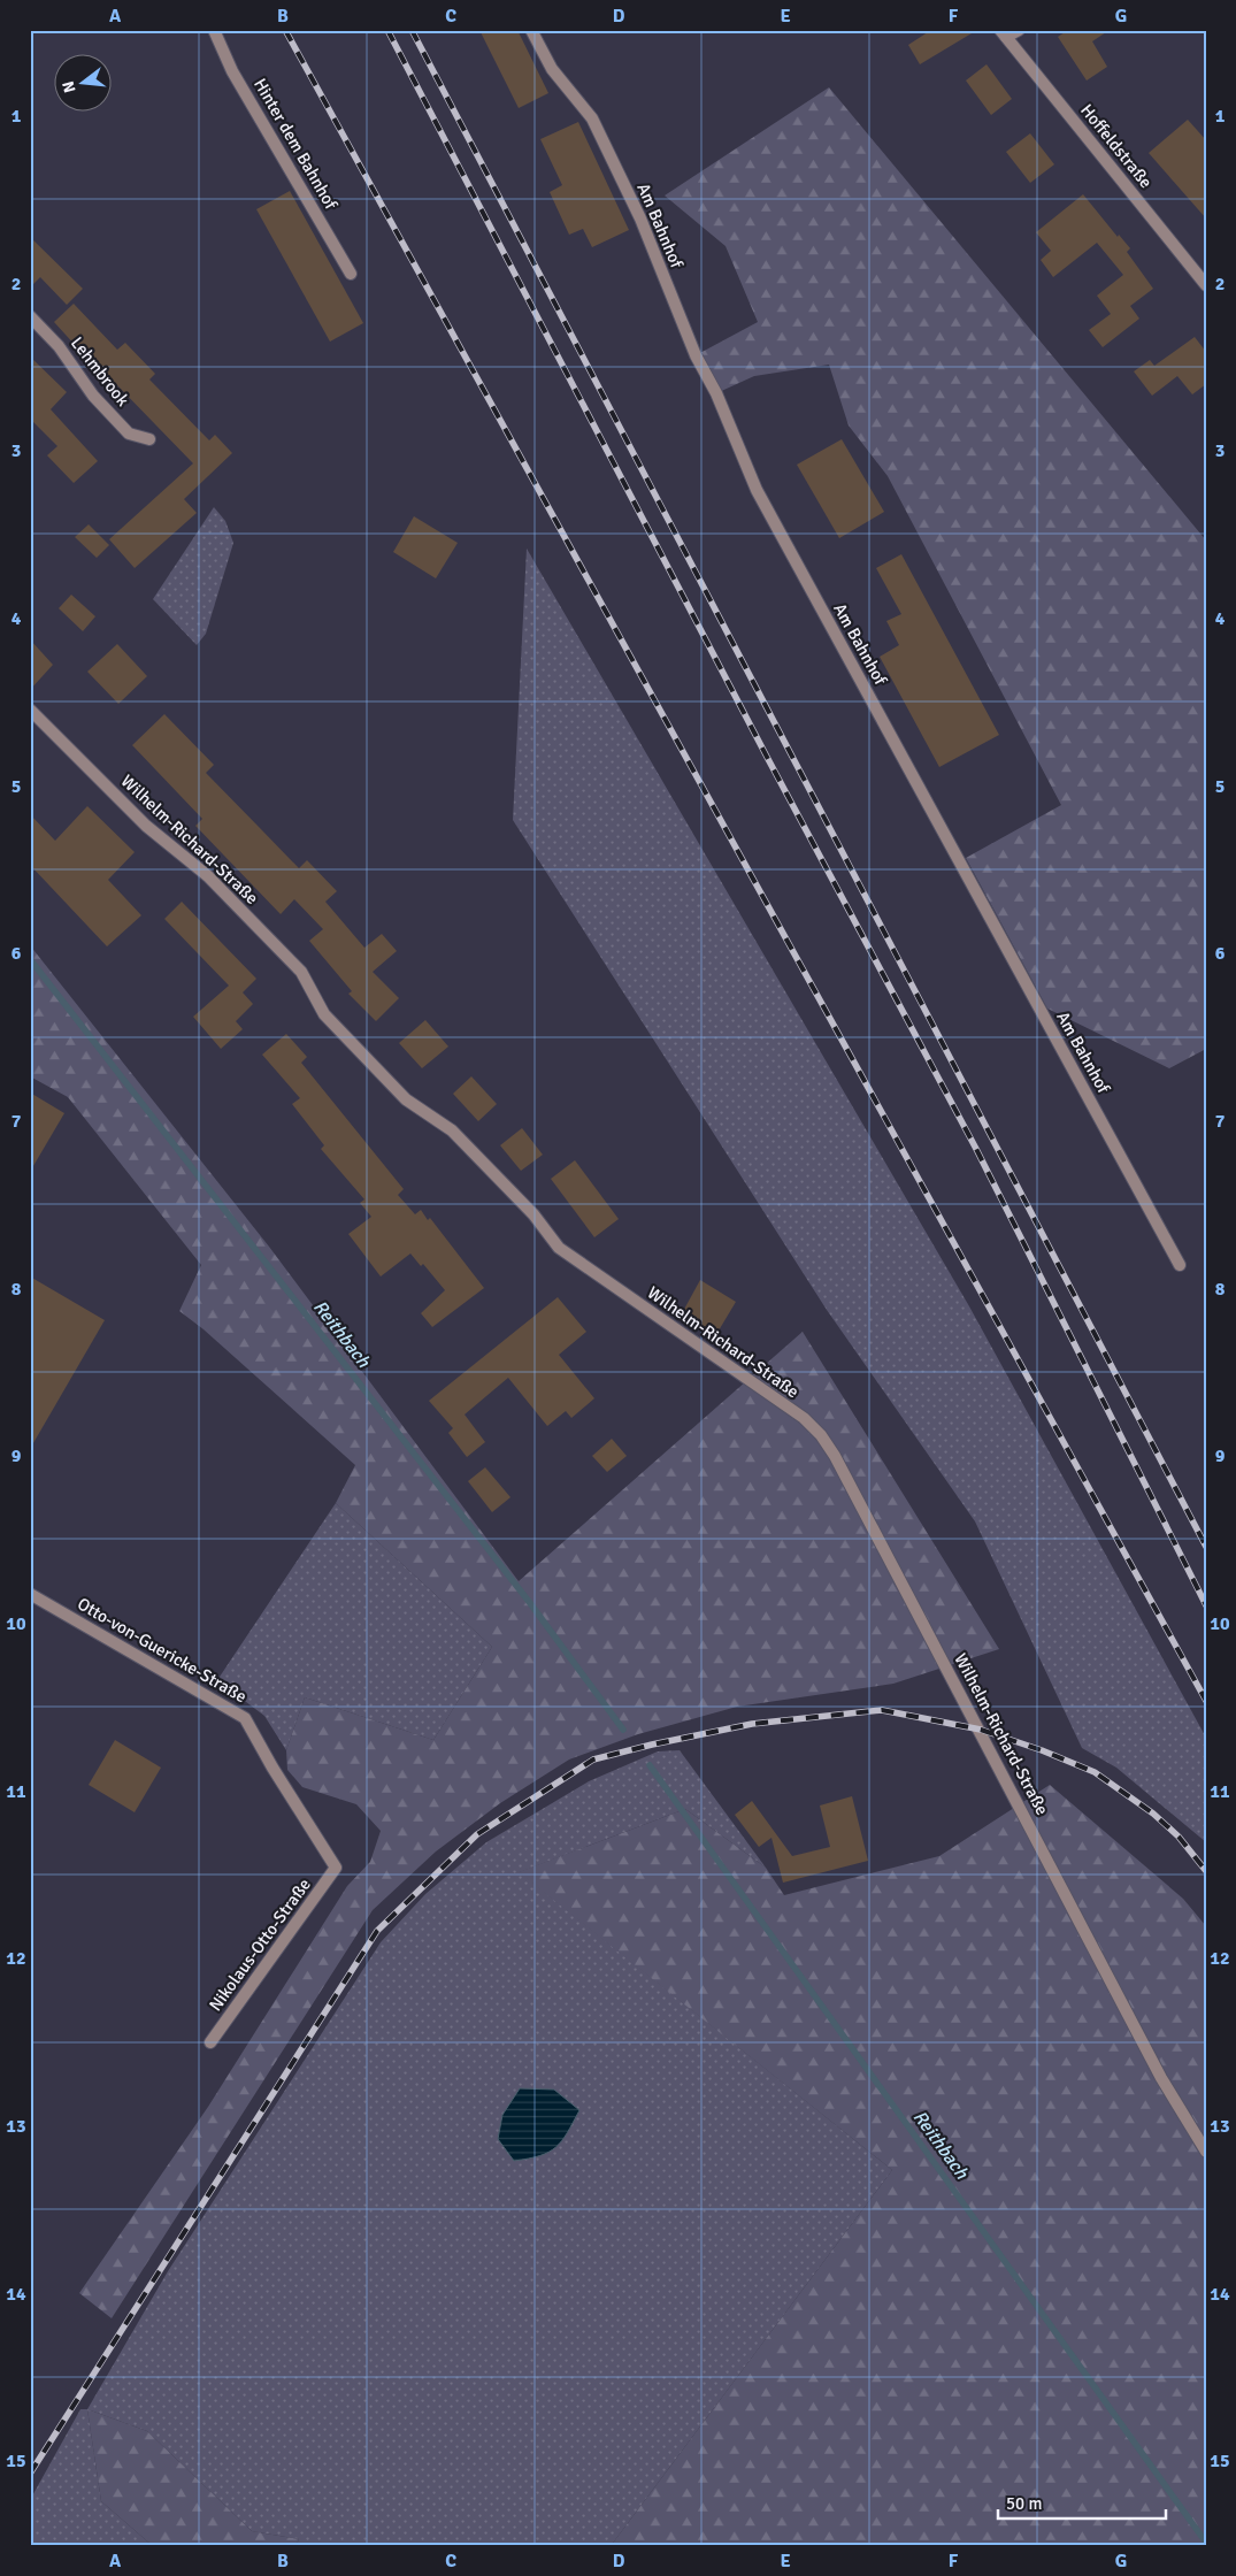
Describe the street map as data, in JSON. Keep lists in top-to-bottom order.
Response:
{
  "streets": {
    "street": [
      "Hinter dem Bahnhof",
      "Hoffeldstraße",
      "Am Bahnhof",
      "Lehmbrook",
      "Wilhelm-Richard-Straße",
      "Otto-von-Guericke-Straße",
      "Nikolaus-Otto-Straße"
    ]
  },
  "crossings": [
    ["Otto-von-Guericke-Straße", "Nikolaus-Otto-Straße"]
  ],
  "water": ["Reithbach"],
  "scale_bar": "50 m",
  "north": "left",
  "grid": {
    "columns": [
      "A",
      "B",
      "C",
      "D",
      "E",
      "F",
      "G"
    ],
    "rows": [
      "1",
      "2",
      "3",
      "4",
      "5",
      "6",
      "7",
      "8",
      "9",
      "10",
      "11",
      "12",
      "13",
      "14",
      "15"
    ]
  }
}
